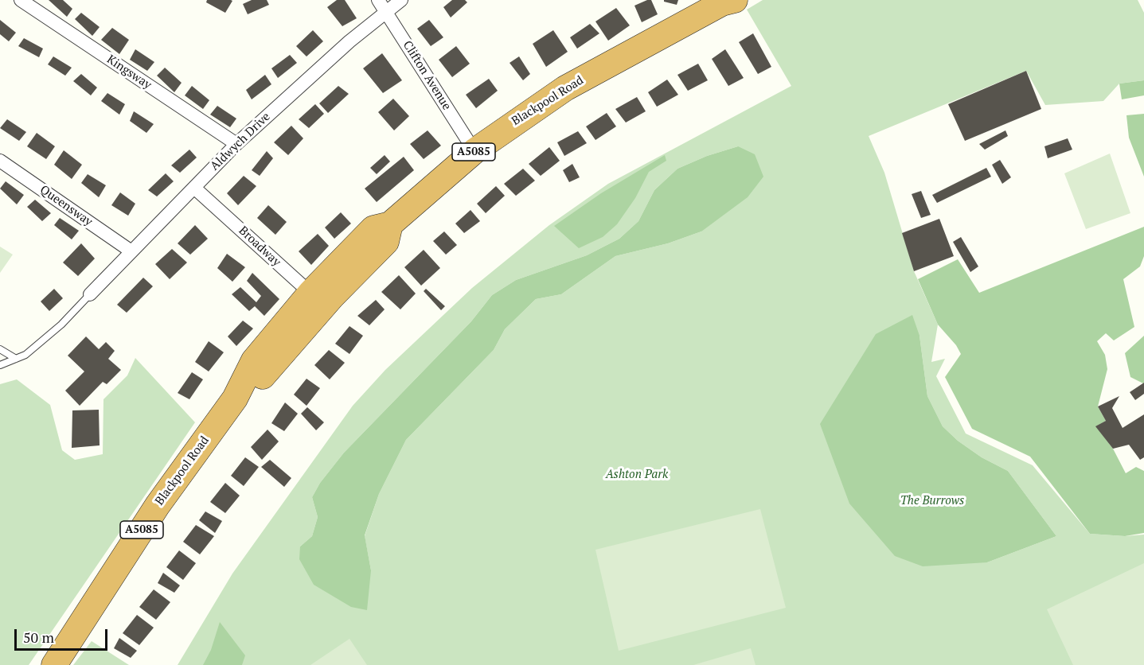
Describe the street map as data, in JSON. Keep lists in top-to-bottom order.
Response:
{
  "streets": {
    "highway": ["Blackpool Road", "A5085"],
    "street": [
      "Kingsway",
      "Clifton Avenue",
      "Aldwych Drive",
      "Queensway",
      "Broadway"
    ]
  },
  "crossings": [
    ["Kingsway", "Aldwych Drive"],
    ["Clifton Avenue", "Blackpool Road"],
    ["Clifton Avenue", "Aldwych Drive"],
    ["Blackpool Road", "Broadway"],
    ["Aldwych Drive", "Queensway"],
    ["Aldwych Drive", "Broadway"]
  ],
  "parks": ["Ashton Park", "The Burrows"],
  "scale_bar": "50 m"
}
